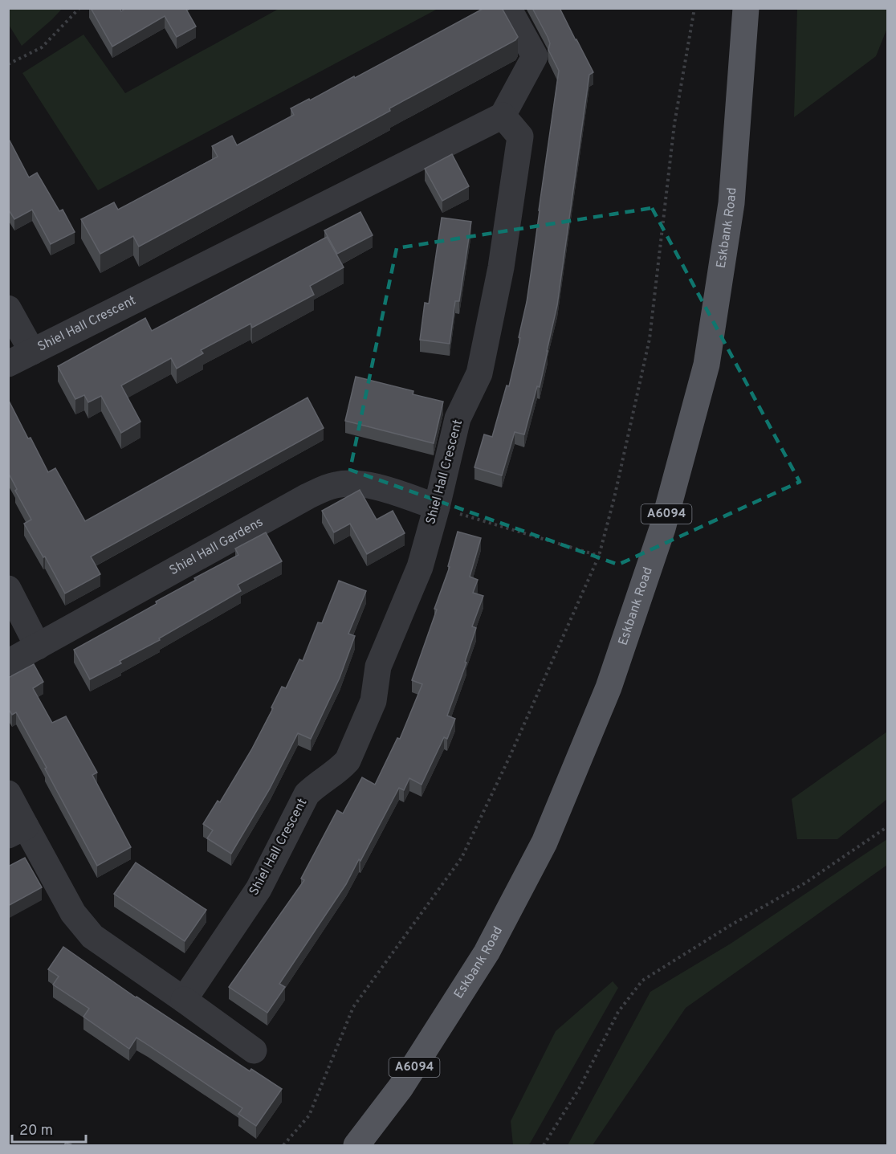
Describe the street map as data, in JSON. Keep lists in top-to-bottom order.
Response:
{
  "streets": {
    "main road": ["Eskbank Road", "A6094"],
    "street": ["Shiel Hall Crescent", "Shiel Hall Gardens"]
  },
  "crossings": [
    ["Shiel Hall Crescent", "Shiel Hall Gardens"]
  ],
  "scale_bar": "20 m"
}
